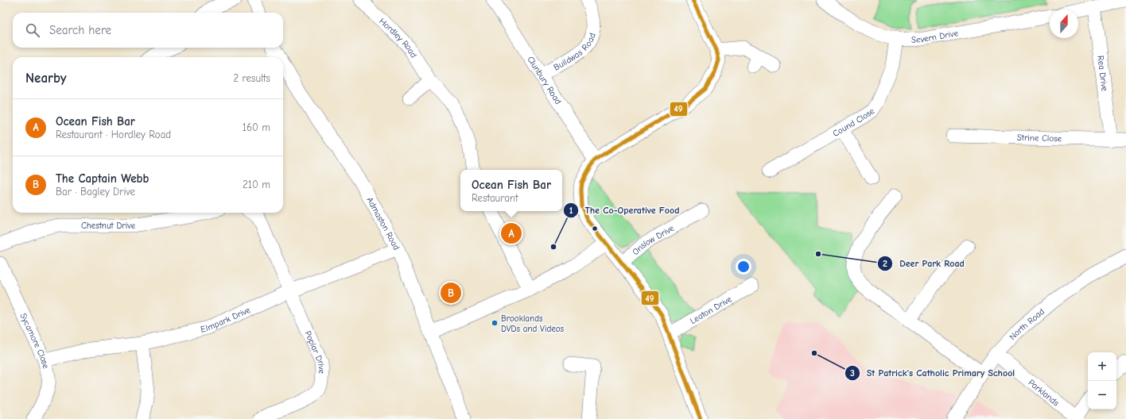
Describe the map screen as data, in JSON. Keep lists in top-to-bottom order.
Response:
{
  "streets": {
    "street": [
      "Severn Drive",
      "Hordley Road",
      "Buildwas Road",
      "Rea Drive",
      "Clunbury Road",
      "Cound Close",
      "Strine Close",
      "Admaston Road",
      "Chestnut Drive",
      "Onslow Drive",
      "Leaton Drive",
      "Elmpark Drive",
      "North Road",
      "Sycamore Close",
      "Poplar Drive",
      "Parklands"
    ]
  },
  "crossings": [
    ["Severn Drive", "Cound Close"],
    ["Buildwas Road", "Clunbury Road"],
    ["Rea Drive", "Strine Close"],
    ["Admaston Road", "Elmpark Drive"],
    ["Elmpark Drive", "Sycamore Close"],
    ["Elmpark Drive", "Poplar Drive"],
    ["North Road", "Parklands"]
  ],
  "places": [
    "The Co-Operative Food",
    "Deer Park Road",
    "Brooklands DVDs and Videos",
    "St Patrick's Catholic Primary School"
  ],
  "lines": ["transit line 49"],
  "north": "top",
  "page": {
    "search": "Search here",
    "heading": ["Nearby", "2 results"],
    "list": [
      {
        "mark": "A",
        "name": "Ocean Fish Bar",
        "note": "Restaurant · Hordley Road",
        "value": "160 m"
      },
      {
        "mark": "B",
        "name": "The Captain Webb",
        "note": "Bar · Bagley Drive",
        "value": "210 m"
      }
    ],
    "popup": ["Ocean Fish Bar", "Restaurant"],
    "pins": ["A", "B"],
    "map_buttons": ["+", "−"]
  }
}
